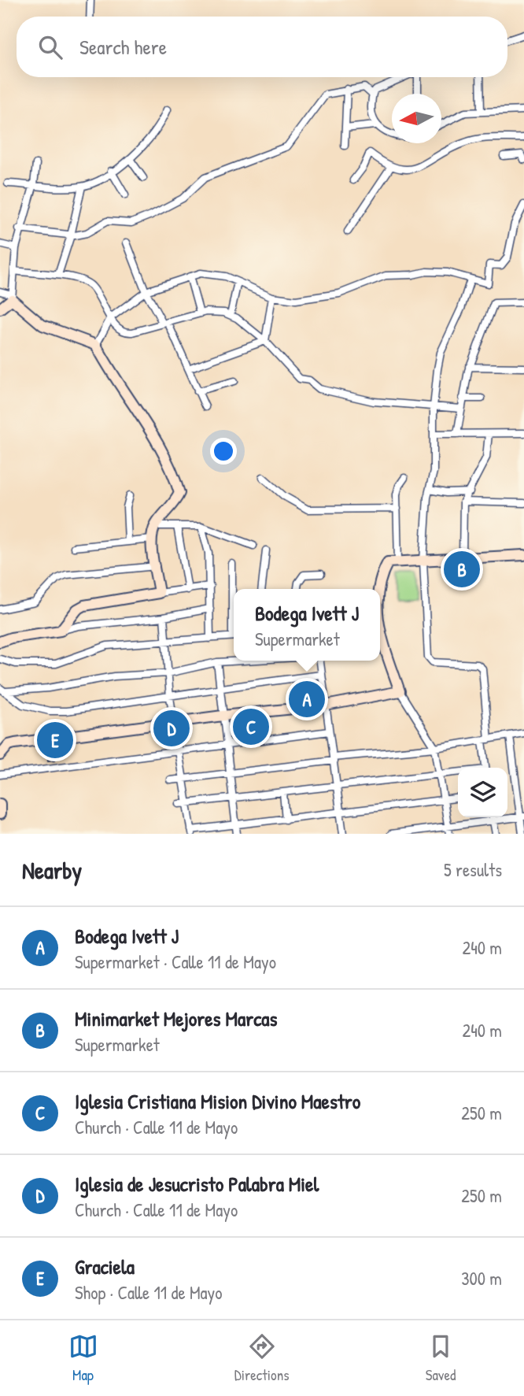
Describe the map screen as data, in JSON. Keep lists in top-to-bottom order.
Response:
{
  "north": "left",
  "page": {
    "search": "Search here",
    "pins": [
      "B",
      "A",
      "C",
      "D",
      "E"
    ],
    "popup": ["Bodega Ivett J", "Supermarket"],
    "heading": ["Nearby", "5 results"],
    "list": [
      {
        "mark": "A",
        "name": "Bodega Ivett J",
        "note": "Supermarket · Calle 11 de Mayo",
        "value": "240 m"
      },
      {
        "mark": "B",
        "name": "Minimarket Mejores Marcas",
        "note": "Supermarket",
        "value": "240 m"
      },
      {
        "mark": "C",
        "name": "Iglesia Cristiana Mision Divino Maestro",
        "note": "Church · Calle 11 de Mayo",
        "value": "250 m"
      },
      {
        "mark": "D",
        "name": "Iglesia de Jesucristo Palabra Miel",
        "note": "Church · Calle 11 de Mayo",
        "value": "250 m"
      },
      {
        "mark": "E",
        "name": "Graciela",
        "note": "Shop · Calle 11 de Mayo",
        "value": "300 m"
      }
    ],
    "nav": ["Map", "Directions", "Saved"]
  }
}
